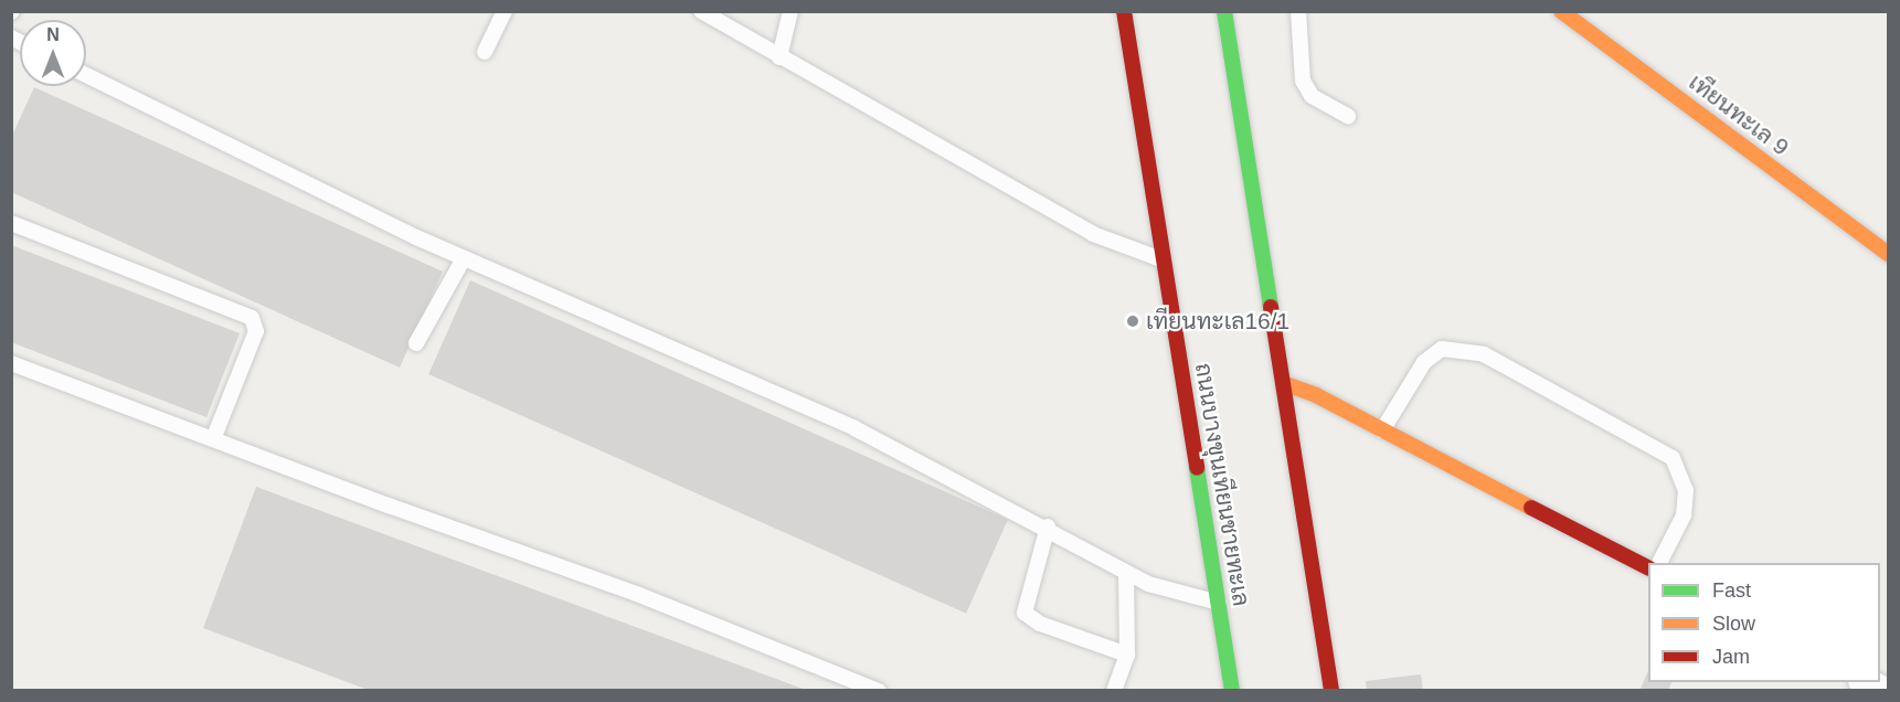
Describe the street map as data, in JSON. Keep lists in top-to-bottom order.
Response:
{
  "streets": {
    "main road": ["เทียนทะเล 9", "ถนนบางขุนเทียนชายทะเล"]
  },
  "places": ["เทียนทะเล16/1"],
  "legend": ["Fast", "Slow", "Jam"],
  "north": "top"
}
